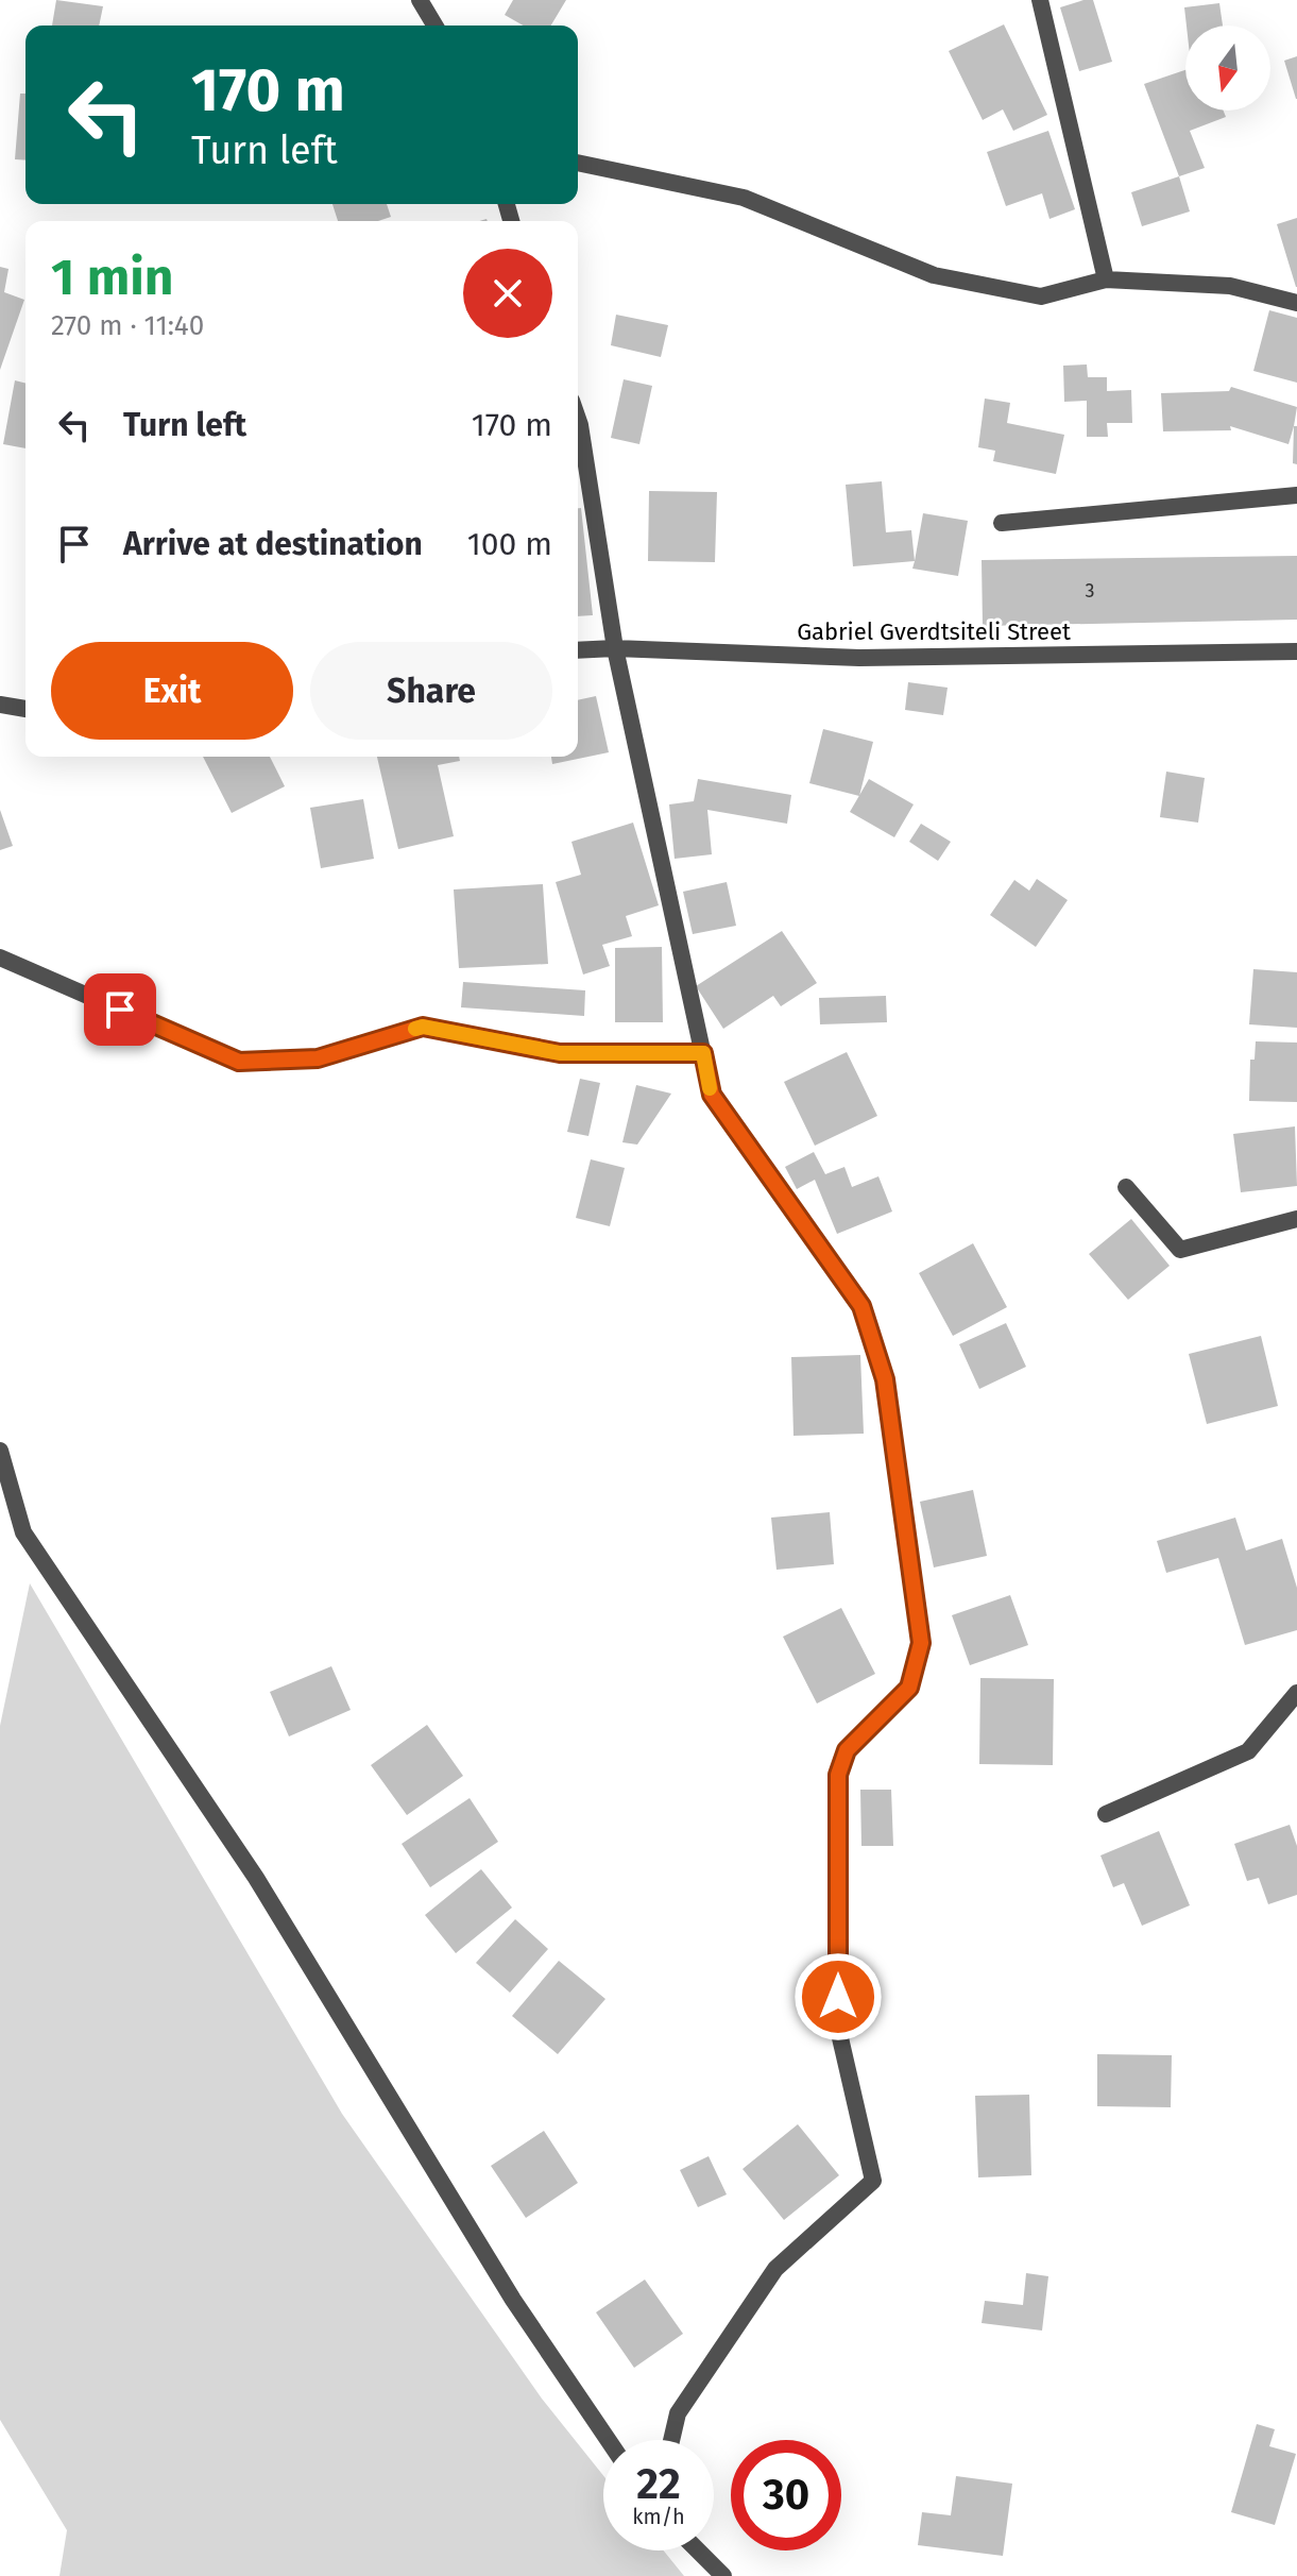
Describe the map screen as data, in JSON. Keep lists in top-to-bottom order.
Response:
{
  "streets": {
    "street": ["Gabriel Gverdtsiteli Street"]
  },
  "house_numbers": ["3"],
  "north": "bottom",
  "page": {
    "turn": ["170 m", "Turn left"],
    "heading": ["1 min", "270 m · 11:40"],
    "list": [
      {
        "name": "Turn left",
        "value": "170 m"
      },
      {
        "name": "Arrive at destination",
        "value": "100 m"
      }
    ],
    "buttons": ["Exit", "Share"],
    "speed": "22 km/h",
    "limit": "30"
  }
}
